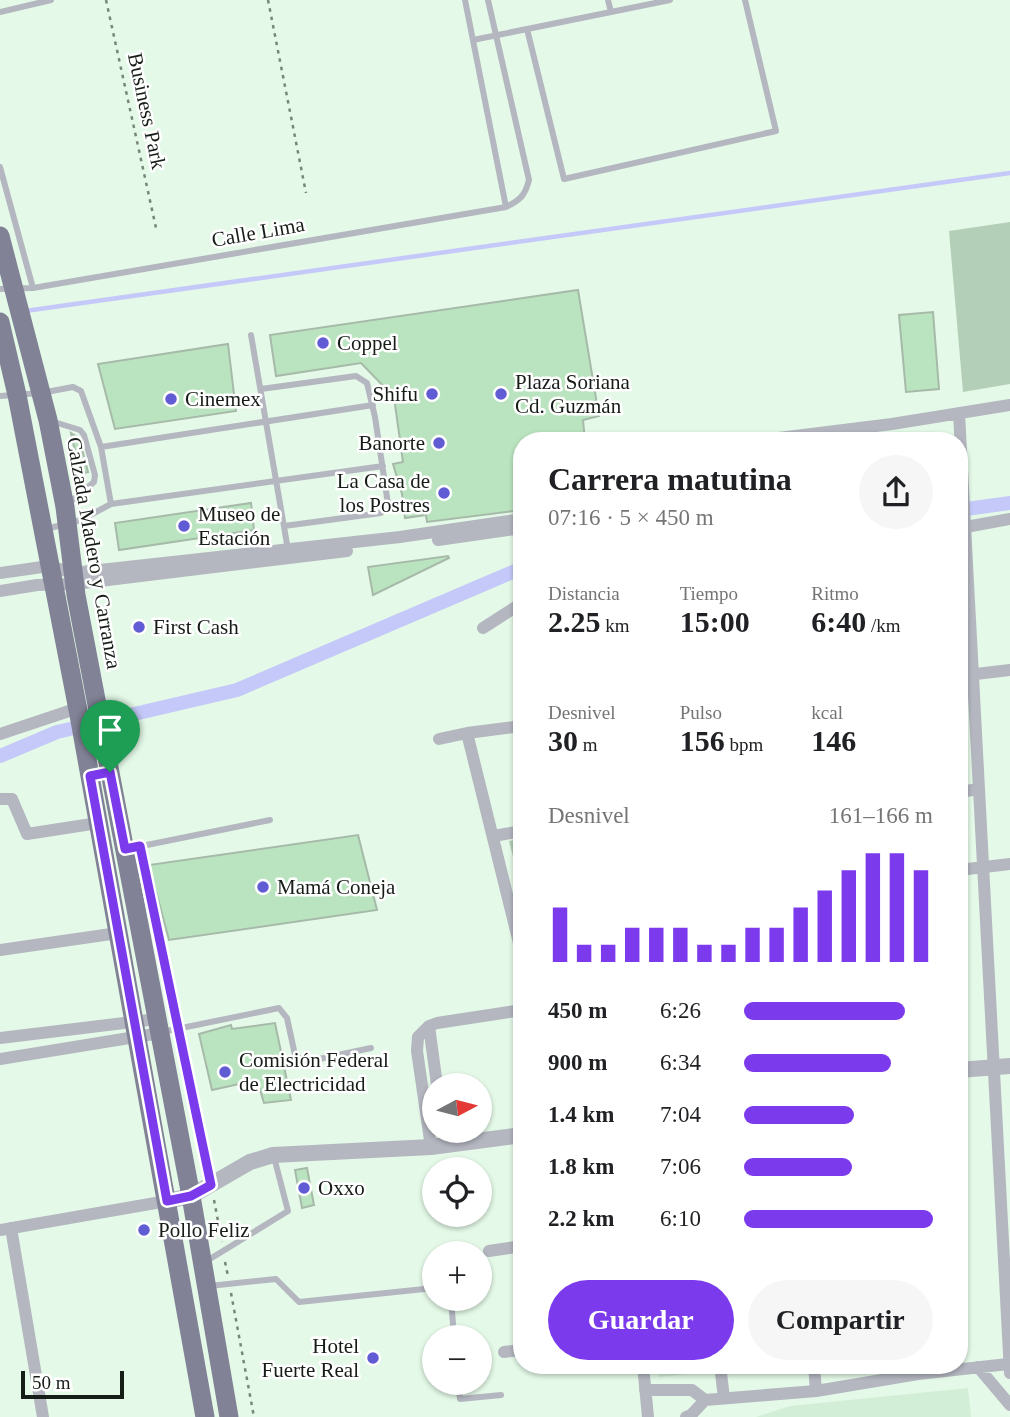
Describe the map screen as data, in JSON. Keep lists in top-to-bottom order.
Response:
{
  "streets": {
    "main road": ["Calzada Madero y Carranza"],
    "lane": ["Calle Lima"],
    "path": ["Business Park"]
  },
  "crossings": [
    ["Calle Lima", "Calzada Madero y Carranza"]
  ],
  "places": [
    "Coppel",
    "Shifu",
    "Plaza Soriana Cd. Guzmán",
    "Cinemex",
    "Banorte",
    "La Casa de los Postres",
    "Museo de Estación",
    "First Cash",
    "Mamá Coneja",
    "Comisión Federal de Electricidad",
    "Oxxo",
    "Pollo Feliz",
    "Hotel Fuerte Real"
  ],
  "scale_bar": "50 m",
  "north": "right",
  "page": {
    "heading": ["Carrera matutina", "07:16 · 5 × 450 m"],
    "stats": [
      ["Distancia", "2.25 km"],
      ["Tiempo", "15:00"],
      ["Ritmo", "6:40 /km"],
      ["Desnivel", "30 m"],
      ["Pulso", "156 bpm"],
      ["kcal", "146"]
    ],
    "chart": ["Desnivel", "161–166 m"],
    "list": [
      {
        "name": "450 m",
        "note": "6:26"
      },
      {
        "name": "900 m",
        "note": "6:34"
      },
      {
        "name": "1.4 km",
        "note": "7:04"
      },
      {
        "name": "1.8 km",
        "note": "7:06"
      },
      {
        "name": "2.2 km",
        "note": "6:10"
      }
    ],
    "map_buttons": ["+", "−"],
    "buttons": ["Guardar", "Compartir"],
    "scale": "50 m"
  }
}
